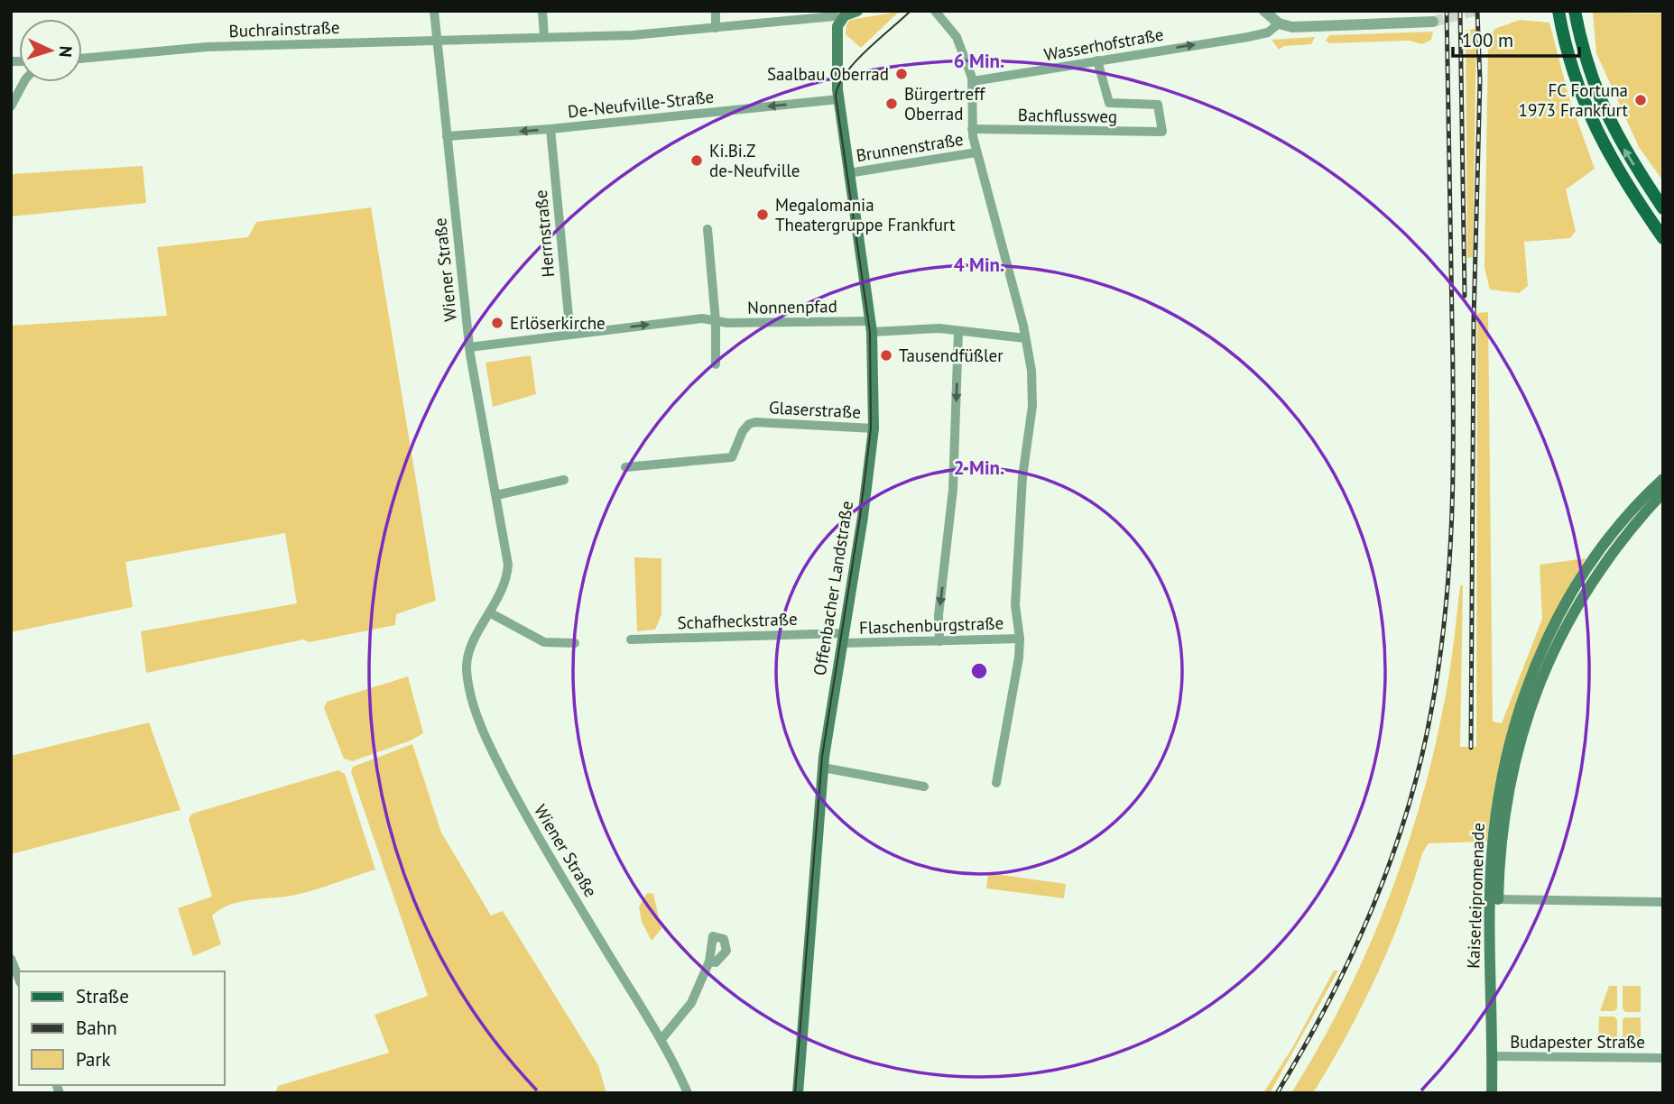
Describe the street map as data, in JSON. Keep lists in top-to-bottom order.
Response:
{
  "streets": {
    "main road": ["Offenbacher Landstraße", "Kaiserleipromenade"],
    "street": [
      "Buchrainstraße",
      "Wasserhofstraße",
      "De-Neufville-Straße",
      "Bachflussweg",
      "Brunnenstraße",
      "Herrnstraße",
      "Wiener Straße",
      "Nonnenpfad",
      "Glaserstraße",
      "Schafheckstraße",
      "Flaschenburgstraße",
      "Budapester Straße"
    ]
  },
  "crossings": [
    ["Buchrainstraße", "Wiener Straße"],
    ["Buchrainstraße", "Offenbacher Landstraße"],
    ["Wasserhofstraße", "Bachflussweg"],
    ["De-Neufville-Straße", "Herrnstraße"],
    ["De-Neufville-Straße", "Wiener Straße"],
    ["De-Neufville-Straße", "Offenbacher Landstraße"],
    ["Brunnenstraße", "Offenbacher Landstraße"],
    ["Herrnstraße", "Nonnenpfad"],
    ["Wiener Straße", "Nonnenpfad"],
    ["Nonnenpfad", "Offenbacher Landstraße"],
    ["Glaserstraße", "Offenbacher Landstraße"],
    ["Offenbacher Landstraße", "Schafheckstraße"],
    ["Offenbacher Landstraße", "Flaschenburgstraße"],
    ["Schafheckstraße", "Flaschenburgstraße"],
    ["Kaiserleipromenade", "Budapester Straße"]
  ],
  "one_way": ["Wasserhofstraße", "De-Neufville-Straße"],
  "places": [
    "Saalbau Oberrad",
    "FC Fortuna 1973 Frankfurt",
    "Bürgertreff Oberrad",
    "Ki.Bi.Z de-Neufville",
    "Megalomania Theatergruppe Frankfurt",
    "Erlöserkirche",
    "Tausendfüßler"
  ],
  "legend": ["Straße", "Bahn", "Park"],
  "scale_bar": "100 m",
  "north": "right",
  "rings": ["6 Min.", "4 Min.", "2 Min."]
}
